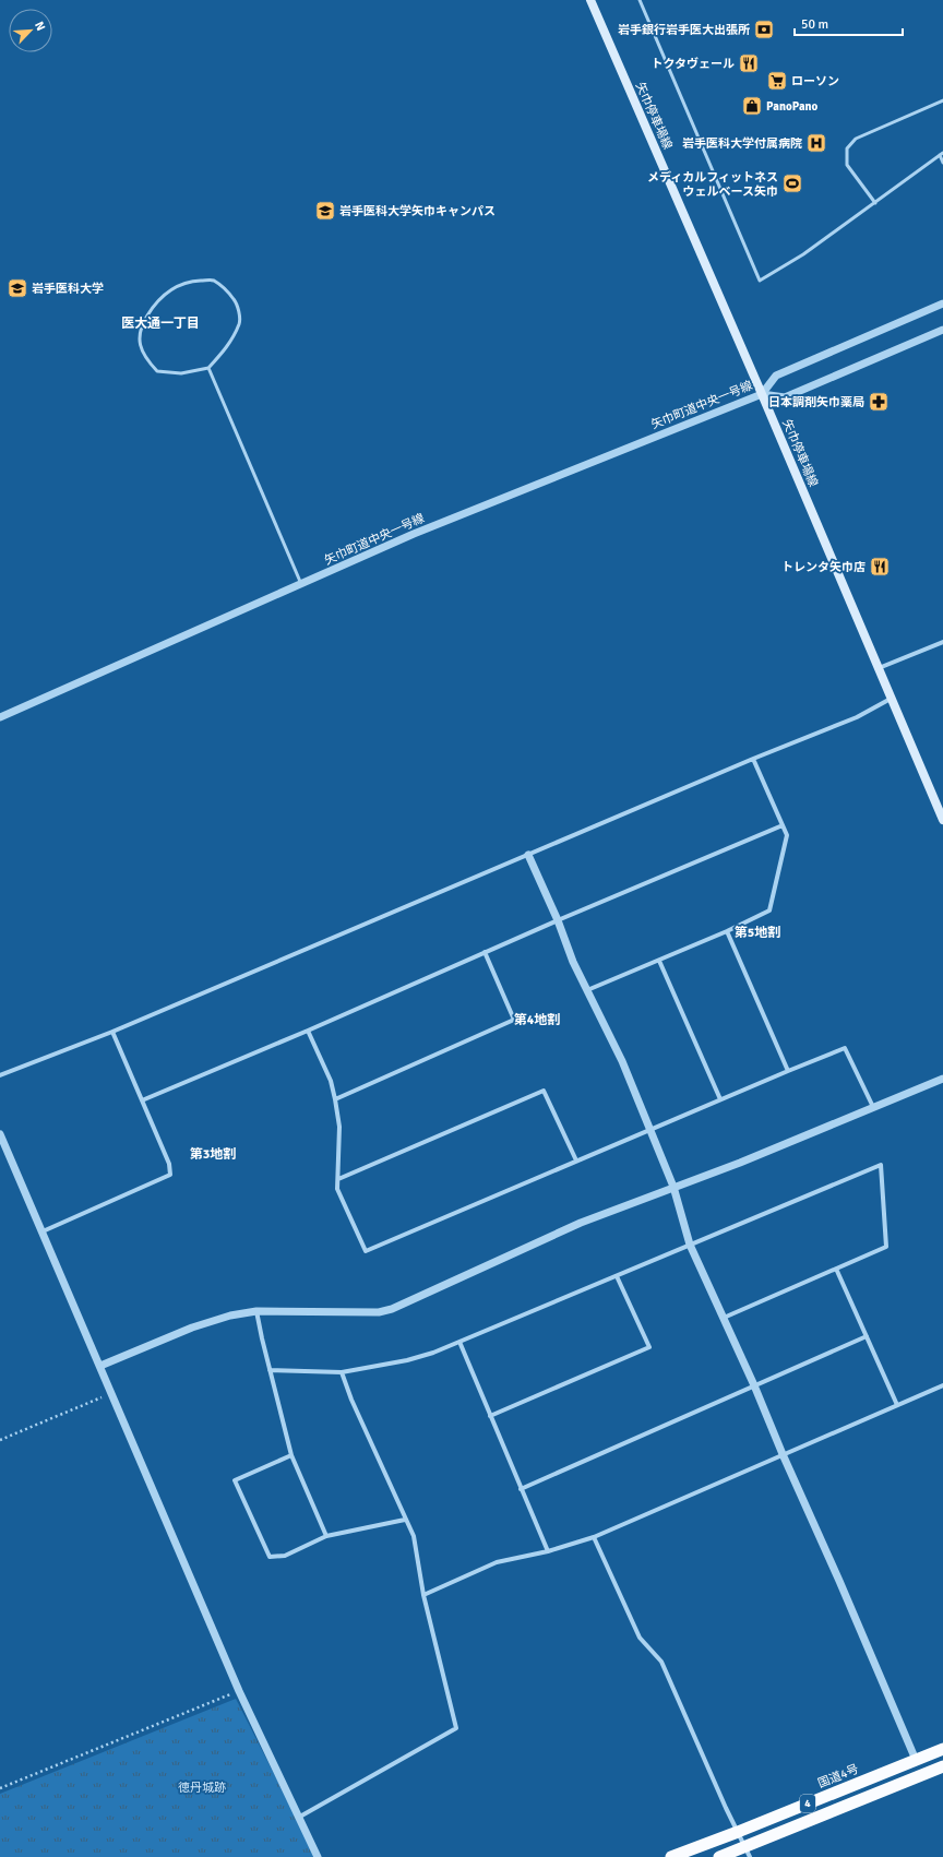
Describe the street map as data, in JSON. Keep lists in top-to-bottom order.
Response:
{
  "streets": {
    "highway": ["国道4号", "4"],
    "main road": ["矢巾停車場線"],
    "street": ["矢巾町道中央一号線"]
  },
  "crossings": [
    ["矢巾停車場線", "矢巾町道中央一号線"]
  ],
  "districts": [
    "医大通一丁目",
    "第5地割",
    "第4地割",
    "第3地割"
  ],
  "parks": ["徳丹城跡"],
  "places": {
    "bank": ["岩手銀行岩手医大出張所"],
    "restaurant": ["トクタヴェール", "トレンタ矢巾店"],
    "supermarket": ["ローソン"],
    "shop": ["PanoPano"],
    "hospital": ["岩手医科大学付属病院"],
    "sports": ["メディカルフィットネス ウェルベース矢巾"],
    "school or university": ["岩手医科大学矢巾キャンパス", "岩手医科大学"],
    "pharmacy": ["日本調剤矢巾薬局"]
  },
  "scale_bar": "50 m",
  "north": "top right"
}
